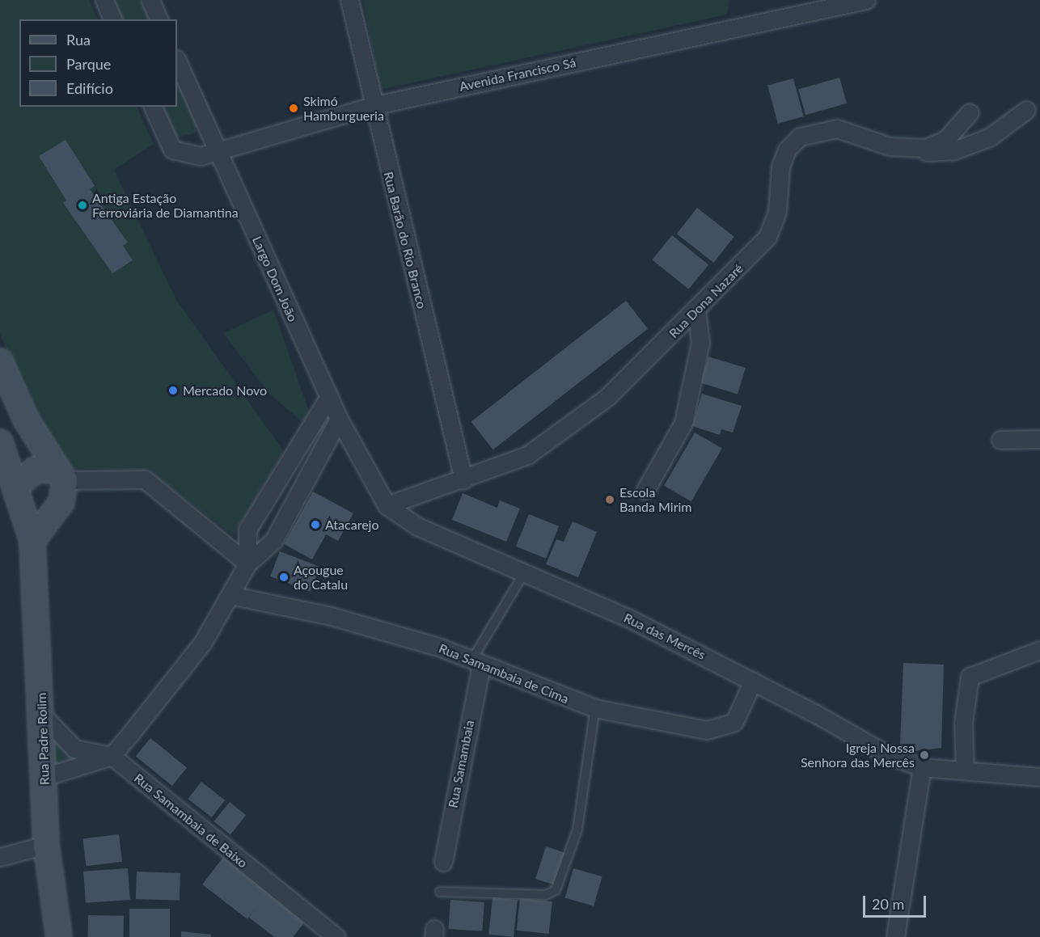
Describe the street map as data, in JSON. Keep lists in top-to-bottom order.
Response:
{
  "streets": {
    "street": [
      "Avenida Francisco Sá",
      "Rua Barão do Rio Branco",
      "Largo Dom João",
      "Rua Dona Nazaré",
      "Rua das Mercês",
      "Rua Samambaia de Cima",
      "Rua Padre Rolim",
      "Rua Samambaia",
      "Rua Samambaia de Baixo"
    ]
  },
  "crossings": [
    ["Avenida Francisco Sá", "Rua Barão do Rio Branco"],
    ["Avenida Francisco Sá", "Largo Dom João"],
    ["Rua Barão do Rio Branco", "Rua Dona Nazaré"],
    ["Largo Dom João", "Rua das Mercês"],
    ["Rua Dona Nazaré", "Rua das Mercês"],
    ["Rua das Mercês", "Rua Samambaia de Cima"],
    ["Rua Samambaia de Cima", "Rua Samambaia"],
    ["Rua Padre Rolim", "Rua Samambaia de Baixo"]
  ],
  "places": [
    "Skimó Hamburgueria",
    "Antiga Estação Ferroviária de Diamantina",
    "Mercado Novo",
    "Escola Banda Mirim",
    "Atacarejo",
    "Açougue do Catalu",
    "Igreja Nossa Senhora das Mercês"
  ],
  "legend": ["Rua", "Parque", "Edifício"],
  "scale_bar": "20 m"
}
